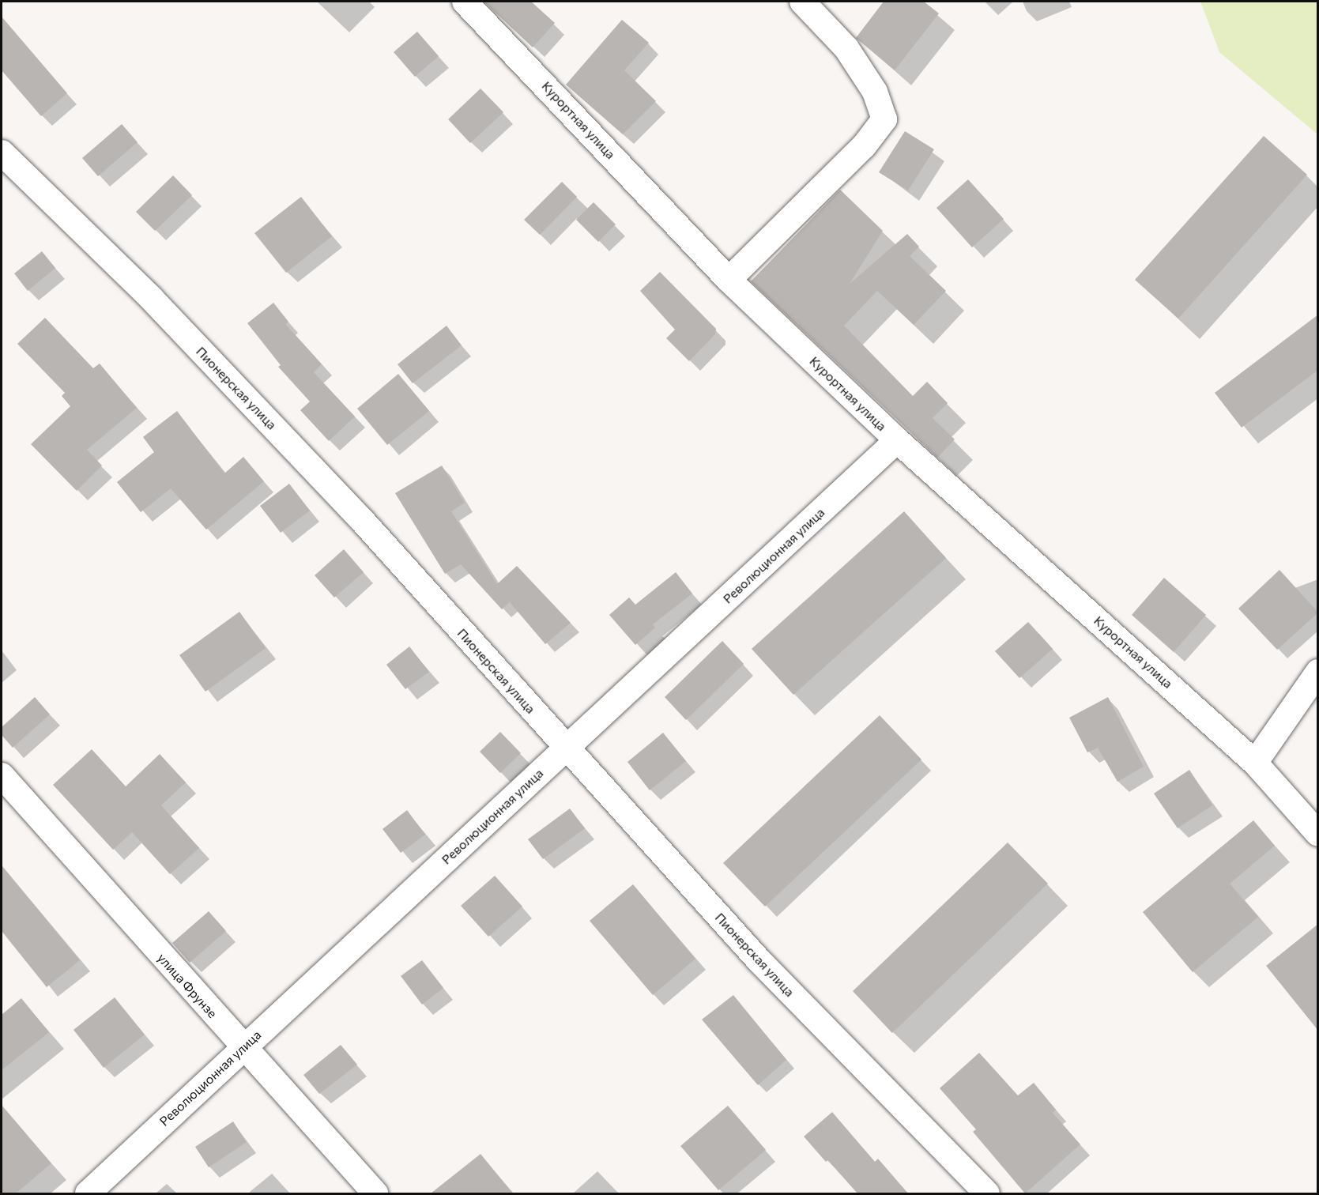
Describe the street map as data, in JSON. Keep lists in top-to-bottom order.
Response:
{
  "streets": {
    "street": [
      "Курортная улица",
      "Пионерская улица",
      "Революционная улица",
      "улица Фрунзе"
    ]
  },
  "crossings": [
    ["Курортная улица", "Революционная улица"],
    ["Пионерская улица", "Революционная улица"],
    ["Революционная улица", "улица Фрунзе"]
  ]
}
